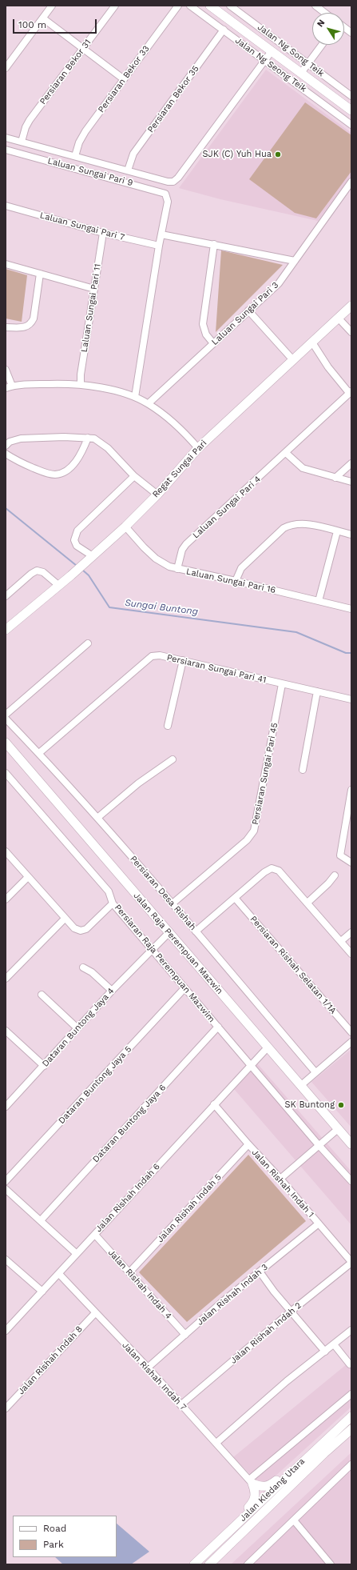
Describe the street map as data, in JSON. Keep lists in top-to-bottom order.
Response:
{
  "streets": {
    "main road": [
      "Jalan Ng Seong Teik",
      "Regat Sungai Pari",
      "Jalan Raja Perempuan Mazwin",
      "Jalan Kledang Utara"
    ],
    "street": [
      "Jalan Ng Song Teik",
      "Persiaran Bekor 31",
      "Persiaran Bekor 33",
      "Persiaran Bekor 35",
      "Laluan Sungai Pari 9",
      "Laluan Sungai Pari 7",
      "Laluan Sungai Pari 11",
      "Laluan Sungai Pari 3",
      "Laluan Sungai Pari 4",
      "Laluan Sungai Pari 16",
      "Persiaran Sungai Pari 41",
      "Persiaran Sungai Pari 45",
      "Persiaran Desa Rishah",
      "Persiaran Raja Perempuan Mazwim",
      "Persiaran Rishah Selatan 1/1A",
      "Dataran Buntong Jaya 4",
      "Dataran Buntong Jaya 5",
      "Dataran Buntong Jaya 6",
      "Jalan Rishah Indah 1",
      "Jalan Rishah Indah 6",
      "Jalan Rishah Indah 5",
      "Jalan Rishah Indah 4",
      "Jalan Rishah Indah 3",
      "Jalan Rishah Indah 2",
      "Jalan Rishah Indah 8",
      "Jalan Rishah Indah 7"
    ]
  },
  "crossings": [
    ["Jalan Ng Seong Teik", "Persiaran Bekor 35"],
    ["Laluan Sungai Pari 7", "Laluan Sungai Pari 11"],
    ["Regat Sungai Pari", "Laluan Sungai Pari 16"],
    ["Laluan Sungai Pari 4", "Laluan Sungai Pari 16"],
    ["Persiaran Sungai Pari 41", "Persiaran Sungai Pari 45"],
    ["Persiaran Sungai Pari 41", "Persiaran Desa Rishah"],
    ["Persiaran Sungai Pari 45", "Persiaran Desa Rishah"],
    ["Jalan Raja Perempuan Mazwin", "Dataran Buntong Jaya 4"],
    ["Jalan Raja Perempuan Mazwin", "Jalan Rishah Indah 6"],
    ["Persiaran Raja Perempuan Mazwim", "Dataran Buntong Jaya 4"],
    ["Persiaran Raja Perempuan Mazwim", "Dataran Buntong Jaya 5"],
    ["Persiaran Raja Perempuan Mazwim", "Dataran Buntong Jaya 6"],
    ["Persiaran Raja Perempuan Mazwim", "Jalan Rishah Indah 6"],
    ["Jalan Rishah Indah 1", "Jalan Rishah Indah 6"],
    ["Jalan Rishah Indah 1", "Jalan Rishah Indah 5"],
    ["Jalan Rishah Indah 1", "Jalan Rishah Indah 3"],
    ["Jalan Rishah Indah 1", "Jalan Rishah Indah 2"],
    ["Jalan Rishah Indah 6", "Jalan Rishah Indah 4"],
    ["Jalan Rishah Indah 6", "Jalan Rishah Indah 7"],
    ["Jalan Rishah Indah 5", "Jalan Rishah Indah 4"],
    ["Jalan Rishah Indah 4", "Jalan Rishah Indah 3"],
    ["Jalan Rishah Indah 3", "Jalan Rishah Indah 7"],
    ["Jalan Rishah Indah 2", "Jalan Rishah Indah 7"],
    ["Jalan Rishah Indah 8", "Jalan Rishah Indah 7"]
  ],
  "water": ["Sungai Buntong"],
  "places": ["SJK (C) Yuh Hua", "SK Buntong"],
  "legend": ["Road", "Park"],
  "scale_bar": "100 m",
  "north": "top left"
}
